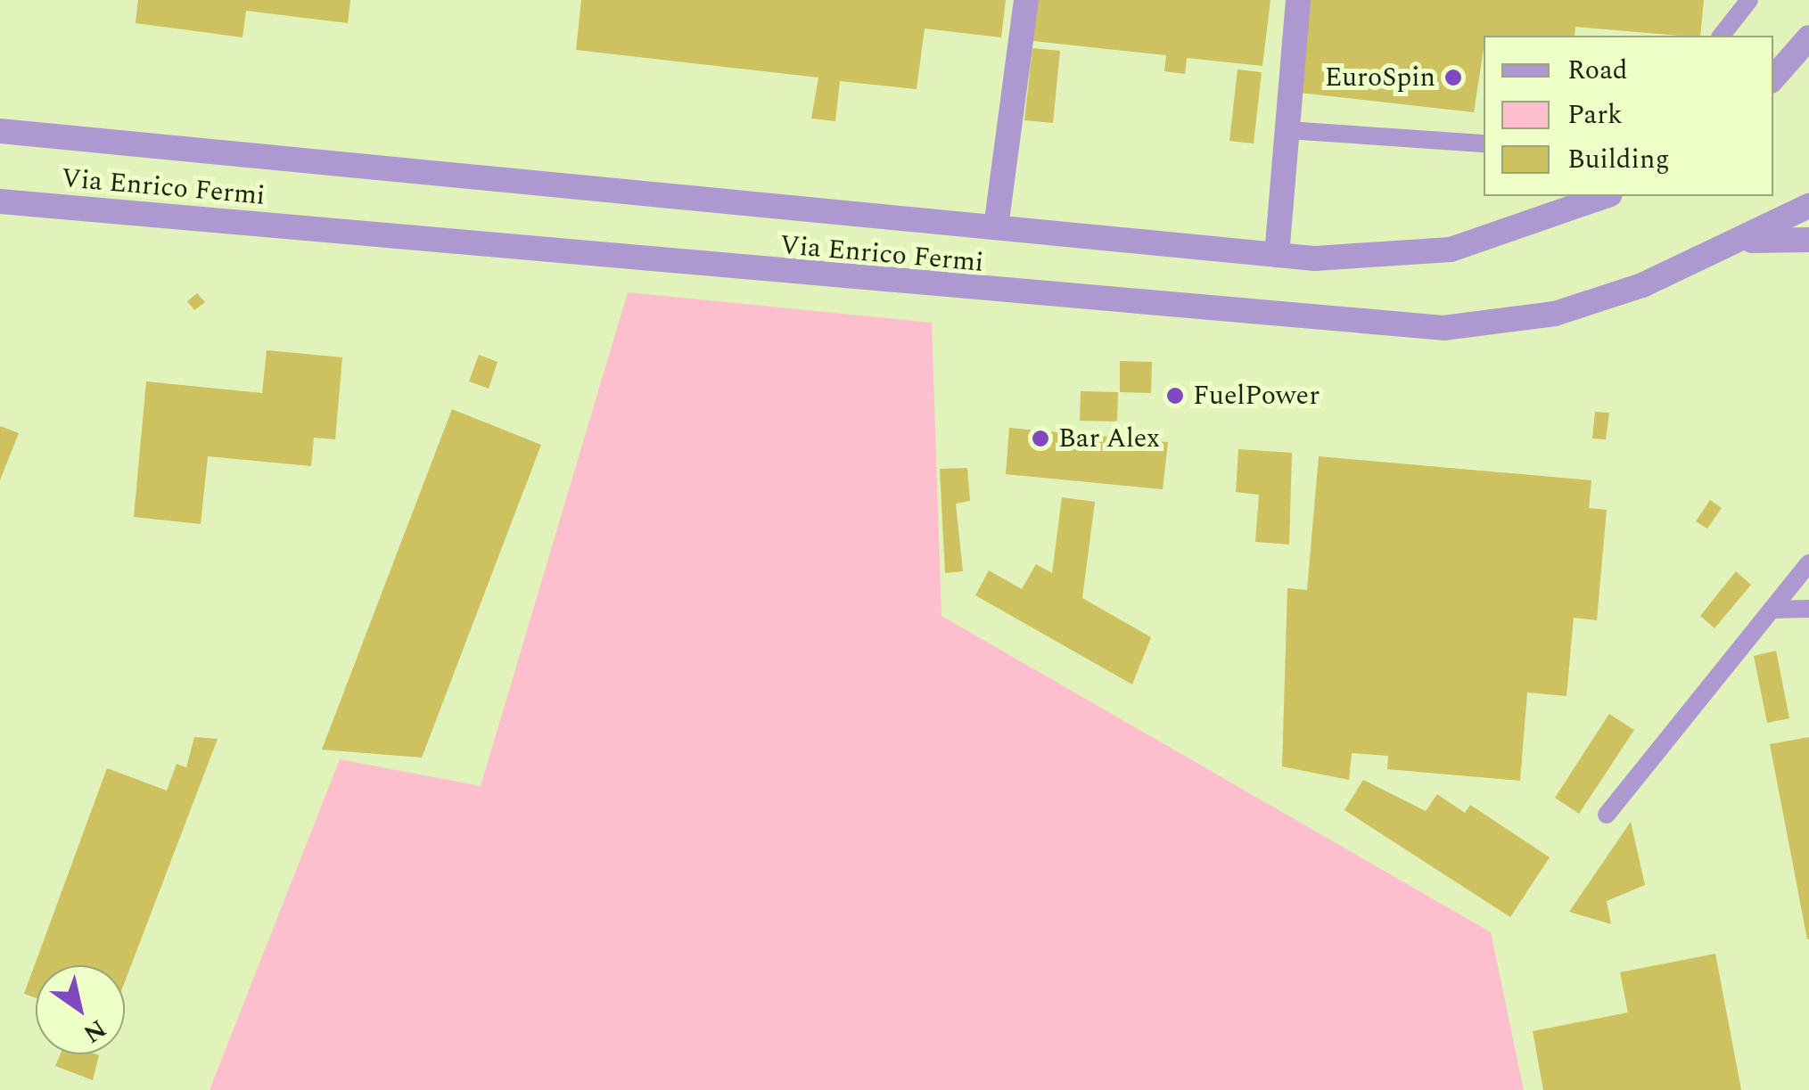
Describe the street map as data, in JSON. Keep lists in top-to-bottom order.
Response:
{
  "streets": {
    "street": ["Via Enrico Fermi"]
  },
  "places": ["EuroSpin", "FuelPower", "Bar Alex"],
  "legend": ["Road", "Park", "Building"],
  "north": "bottom right"
}
